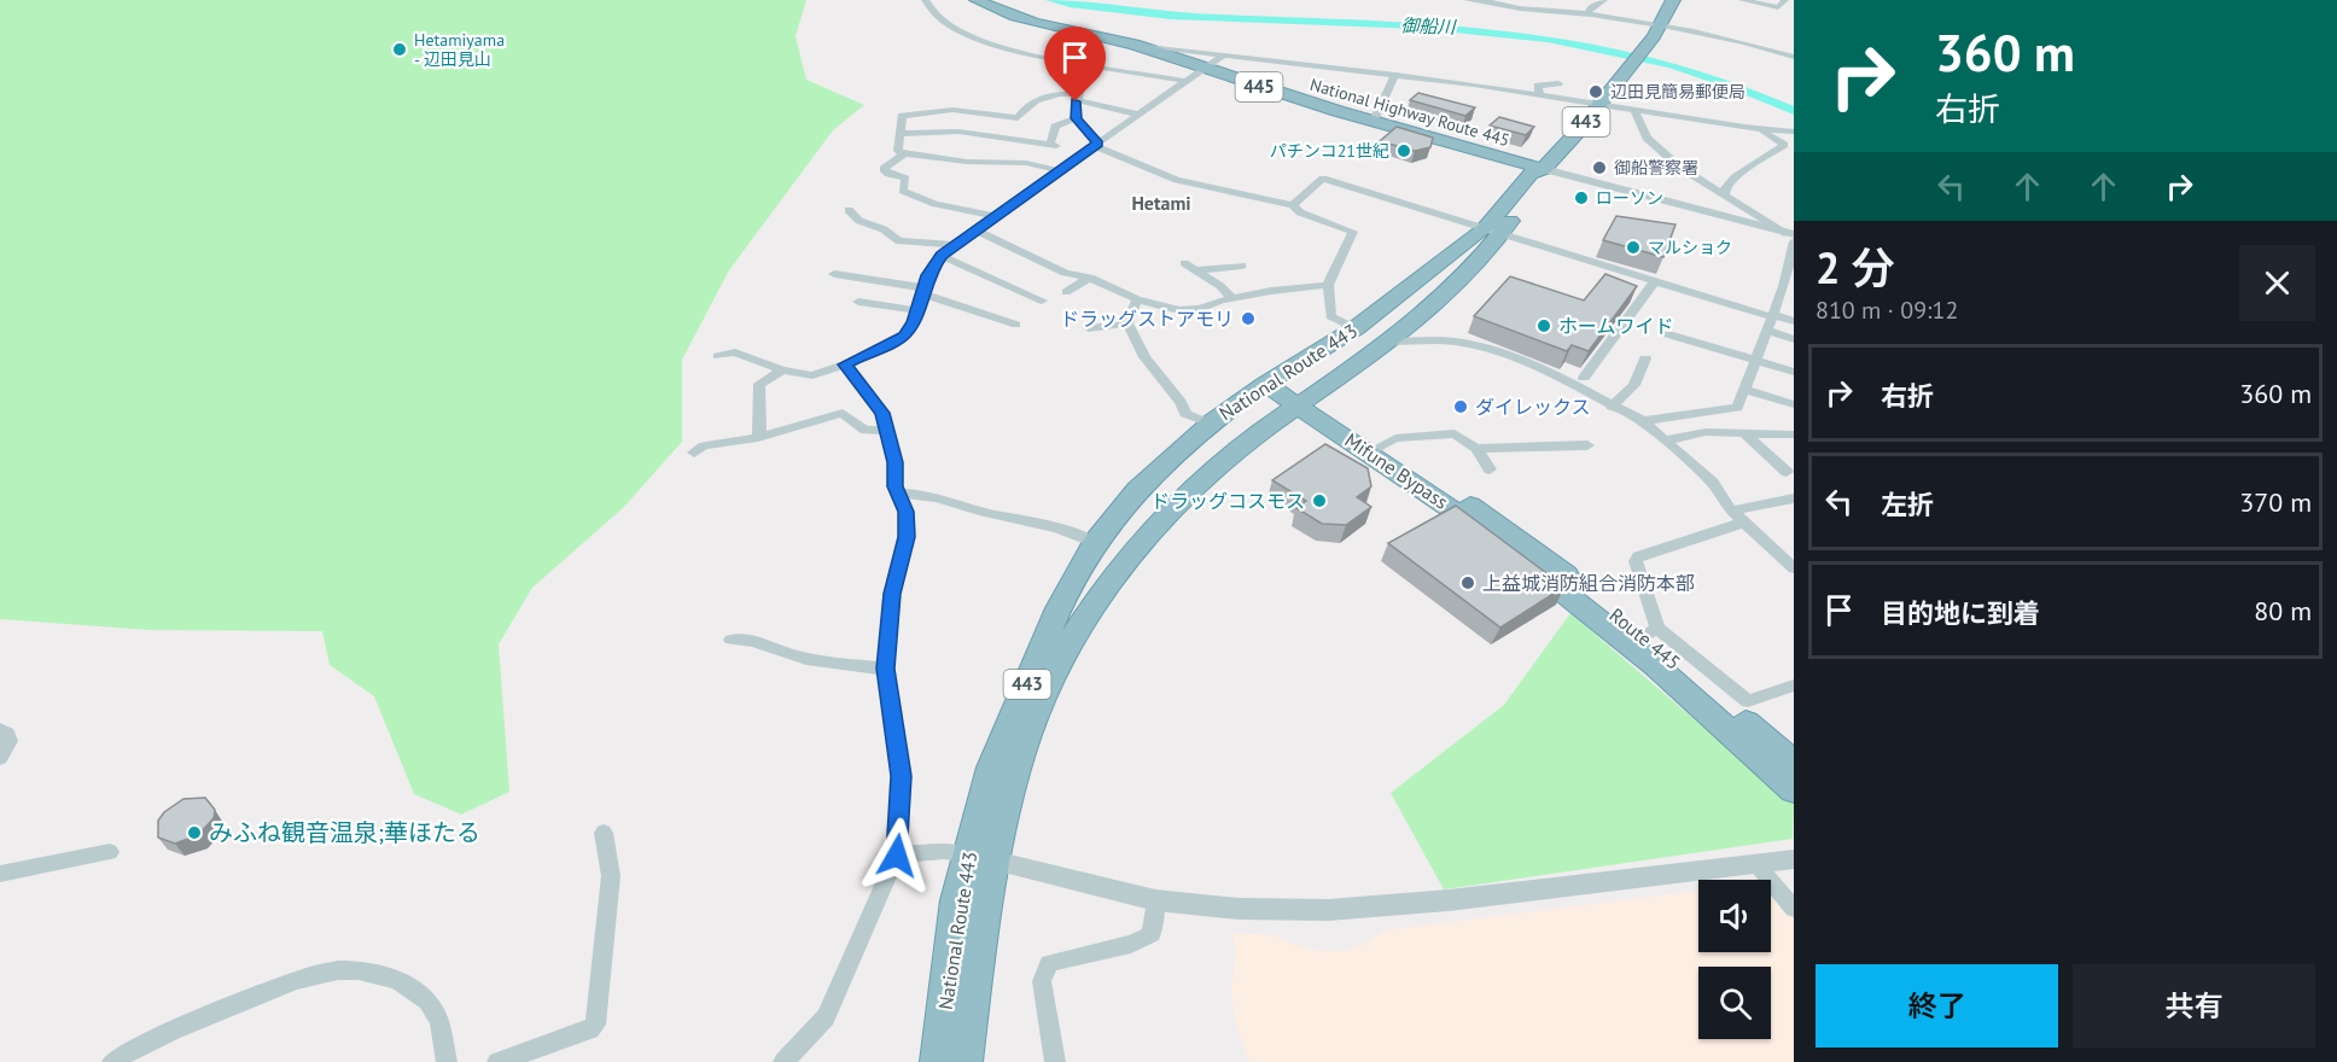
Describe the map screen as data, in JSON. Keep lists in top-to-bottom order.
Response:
{
  "streets": {
    "highway": [
      "445",
      "National Highway Route 445",
      "443",
      "National Route 443",
      "Mifune Bypass",
      "Route 445"
    ]
  },
  "crossings": [
    ["National Highway Route 445", "National Route 443"],
    ["National Route 443", "Mifune Bypass"],
    ["National Route 443", "Route 445"],
    ["Mifune Bypass", "Route 445"]
  ],
  "districts": ["Hetami"],
  "water": ["御船川"],
  "places": [
    "Hetamiyama - 辺田見山",
    "辺田見簡易郵便局",
    "パチンコ21世紀",
    "御船警察署",
    "ローソン",
    "マルショク",
    "ドラッグストアモリ",
    "ホームワイド",
    "ダイレックス",
    "ドラッグコスモス",
    "上益城消防組合消防本部",
    "みふね観音温泉;華ほたる"
  ],
  "page": {
    "turn": ["360 m", "右折"],
    "heading": ["2 分", "810 m · 09:12"],
    "list": [
      {
        "name": "右折",
        "value": "360 m"
      },
      {
        "name": "左折",
        "value": "370 m"
      },
      {
        "name": "目的地に到着",
        "value": "80 m"
      }
    ],
    "buttons": ["終了", "共有"]
  }
}
